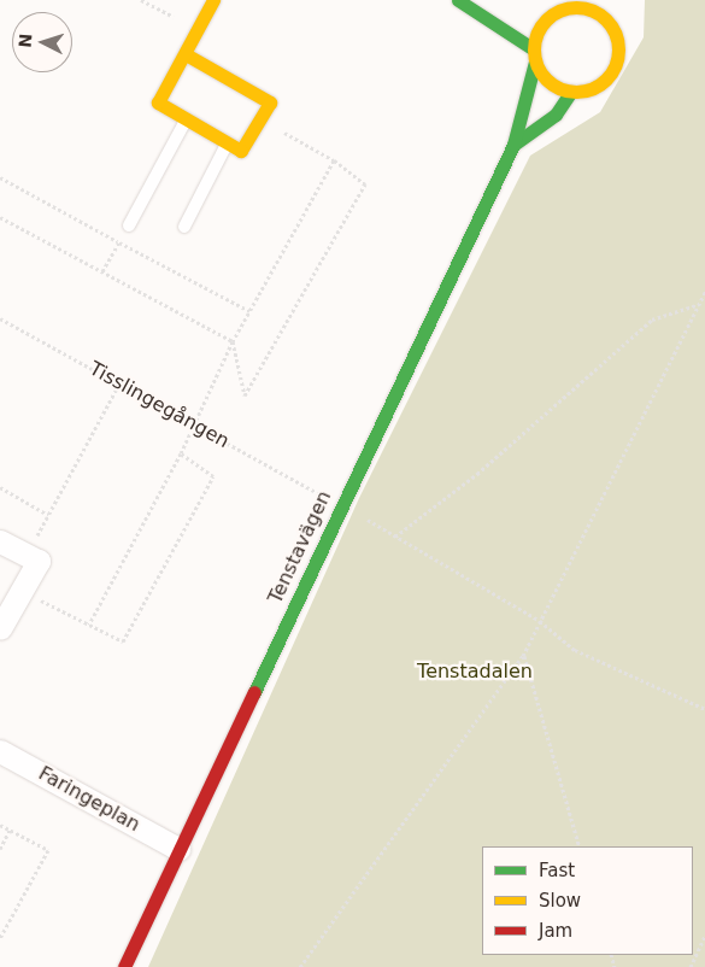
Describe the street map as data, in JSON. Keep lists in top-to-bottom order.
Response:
{
  "streets": {
    "street": ["Tenstavägen", "Faringeplan"],
    "path": ["Tisslingegången"]
  },
  "crossings": [
    ["Tenstavägen", "Faringeplan"]
  ],
  "parks": ["Tenstadalen"],
  "legend": ["Fast", "Slow", "Jam"],
  "north": "left"
}
